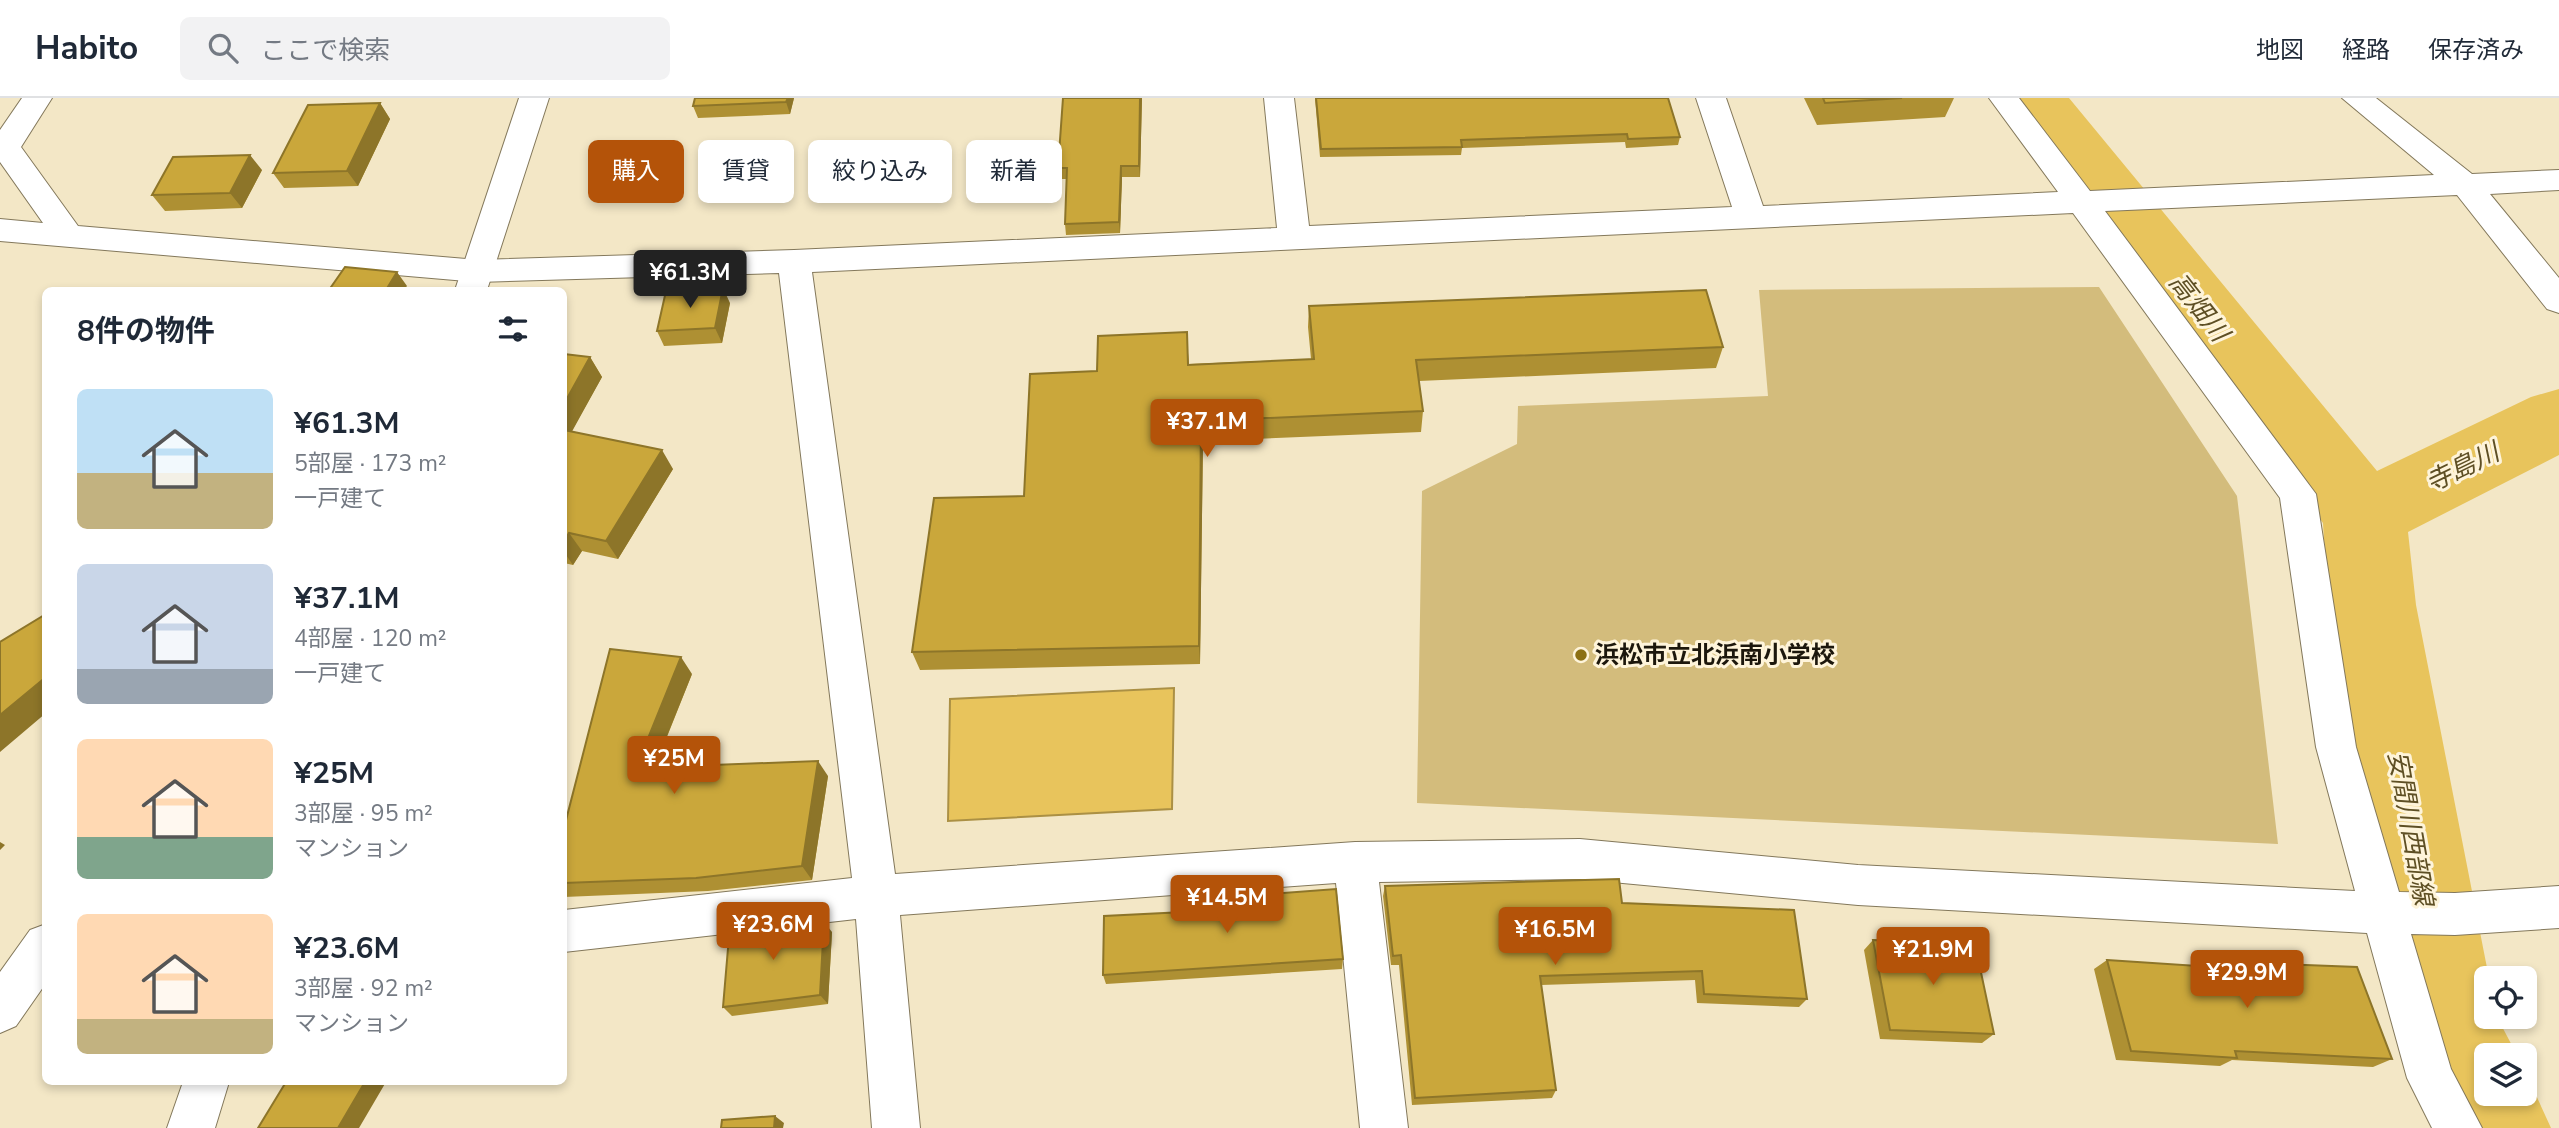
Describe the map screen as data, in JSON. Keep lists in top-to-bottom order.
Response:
{
  "water": ["高畑川", "寺島川", "安間川西部線"],
  "places": ["浜松市立北浜南小学校"],
  "page": {
    "header": "Habito",
    "search": "ここで検索",
    "nav": ["地図", "経路", "保存済み"],
    "chip": [
      "購入",
      "賃貸",
      "絞り込み",
      "新着"
    ],
    "price": [
      "¥61.3M",
      "¥37.1M",
      "¥25M",
      "¥14.5M",
      "¥23.6M",
      "¥16.5M",
      "¥21.9M",
      "¥29.9M"
    ],
    "heading": "8件の物件",
    "list": [
      {
        "name": "¥61.3M",
        "note": "5部屋 · 173 m² · 一戸建て"
      },
      {
        "name": "¥37.1M",
        "note": "4部屋 · 120 m² · 一戸建て"
      },
      {
        "name": "¥25M",
        "note": "3部屋 · 95 m² · マンション"
      },
      {
        "name": "¥23.6M",
        "note": "3部屋 · 92 m² · マンション"
      }
    ]
  }
}
